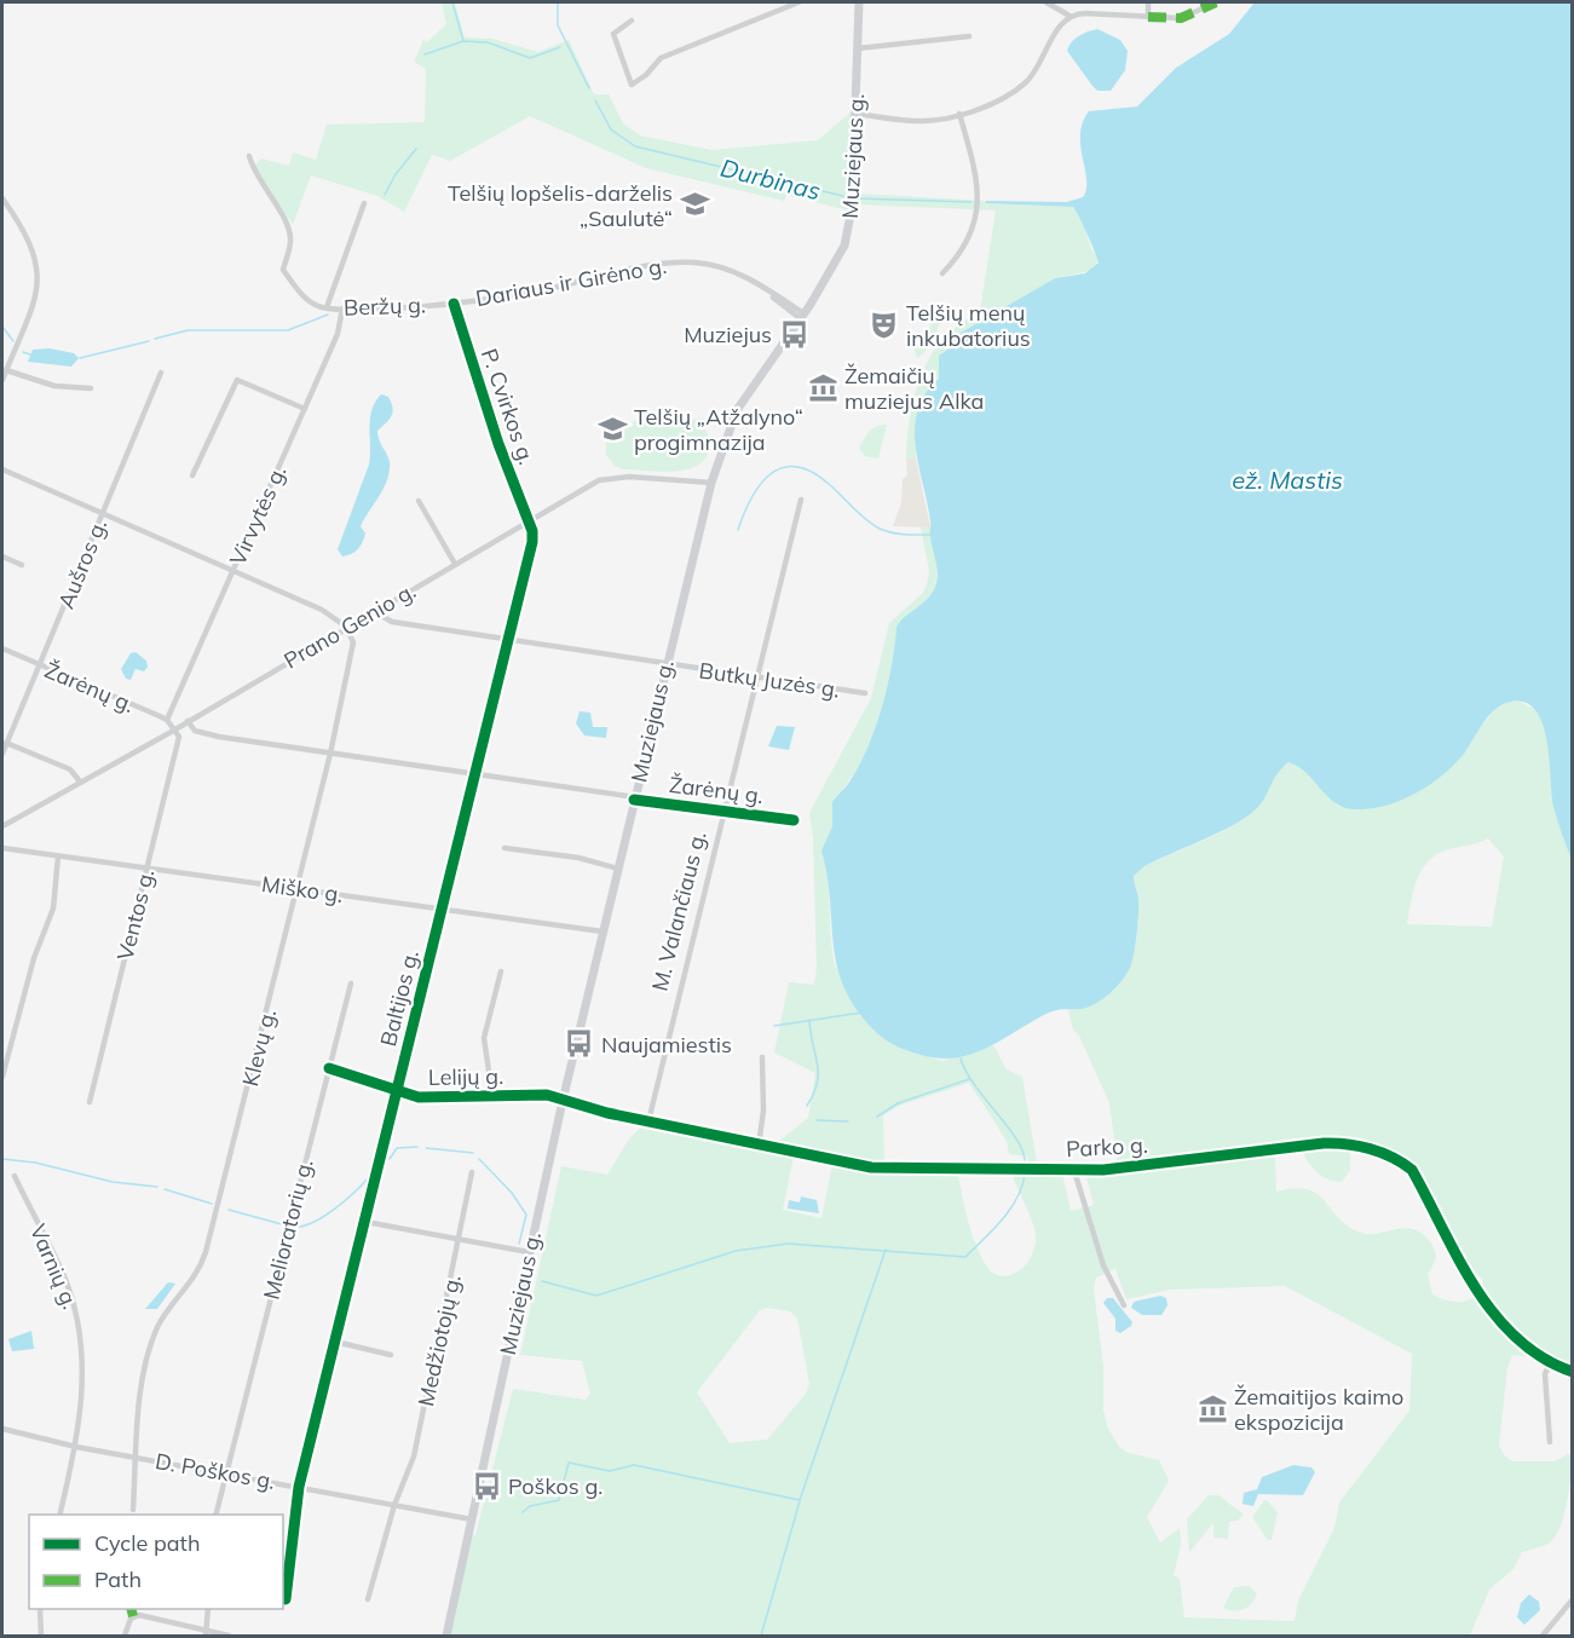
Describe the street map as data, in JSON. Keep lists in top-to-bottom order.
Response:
{
  "streets": {
    "main road": ["Muziejaus g."],
    "street": [
      "Dariaus ir Girėno g.",
      "Beržų g.",
      "P. Cvirkos g.",
      "Virvytės g.",
      "Aušros g.",
      "Prano Genio g.",
      "Butkų Juzės g.",
      "Žarėnų g.",
      "Miško g.",
      "M. Valančiaus g.",
      "Ventos g.",
      "Baltijos g.",
      "Klevų g.",
      "Lelijų g.",
      "Parko g.",
      "Melioratorių g.",
      "Varnių g.",
      "Medžiotojų g.",
      "D. Poškos g."
    ]
  },
  "crossings": [
    ["Muziejaus g.", "Dariaus ir Girėno g."],
    ["Muziejaus g.", "Prano Genio g."],
    ["Muziejaus g.", "Butkų Juzės g."],
    ["Muziejaus g.", "Žarėnų g."],
    ["Muziejaus g.", "Miško g."],
    ["Muziejaus g.", "Lelijų g."],
    ["Muziejaus g.", "Parko g."],
    ["Muziejaus g.", "D. Poškos g."],
    ["Dariaus ir Girėno g.", "Beržų g."],
    ["Dariaus ir Girėno g.", "P. Cvirkos g."],
    ["Beržų g.", "P. Cvirkos g."],
    ["Beržų g.", "Virvytės g."],
    ["P. Cvirkos g.", "Prano Genio g."],
    ["P. Cvirkos g.", "Baltijos g."],
    ["Virvytės g.", "Žarėnų g."],
    ["Aušros g.", "Žarėnų g."],
    ["Prano Genio g.", "Butkų Juzės g."],
    ["Prano Genio g.", "Žarėnų g."],
    ["Prano Genio g.", "Ventos g."],
    ["Prano Genio g.", "Baltijos g."],
    ["Prano Genio g.", "Klevų g."],
    ["Butkų Juzės g.", "M. Valančiaus g."],
    ["Butkų Juzės g.", "Baltijos g."],
    ["Žarėnų g.", "M. Valančiaus g."],
    ["Žarėnų g.", "Ventos g."],
    ["Žarėnų g.", "Baltijos g."],
    ["Žarėnų g.", "Klevų g."],
    ["Miško g.", "Ventos g."],
    ["Miško g.", "Baltijos g."],
    ["Miško g.", "Klevų g."],
    ["M. Valančiaus g.", "Parko g."],
    ["Baltijos g.", "Lelijų g."],
    ["Baltijos g.", "D. Poškos g."],
    ["Klevų g.", "D. Poškos g."],
    ["Lelijų g.", "Parko g."],
    ["Lelijų g.", "Melioratorių g."],
    ["Melioratorių g.", "D. Poškos g."],
    ["Varnių g.", "D. Poškos g."],
    ["Medžiotojų g.", "D. Poškos g."]
  ],
  "water": ["Durbinas", "ež. Mastis"],
  "places": {
    "school or university": ["Telšių lopšelis-darželis „Saulutė“", "Telšių „Atžalyno“ progimnazija"],
    "theatre": ["Telšių menų inkubatorius"],
    "bus stop": ["Muziejus", "Naujamiestis", "Poškos g."],
    "museum": ["Žemaičių muziejus Alka", "Žemaitijos kaimo ekspozicija"]
  },
  "legend": ["Cycle path", "Path"]
}
